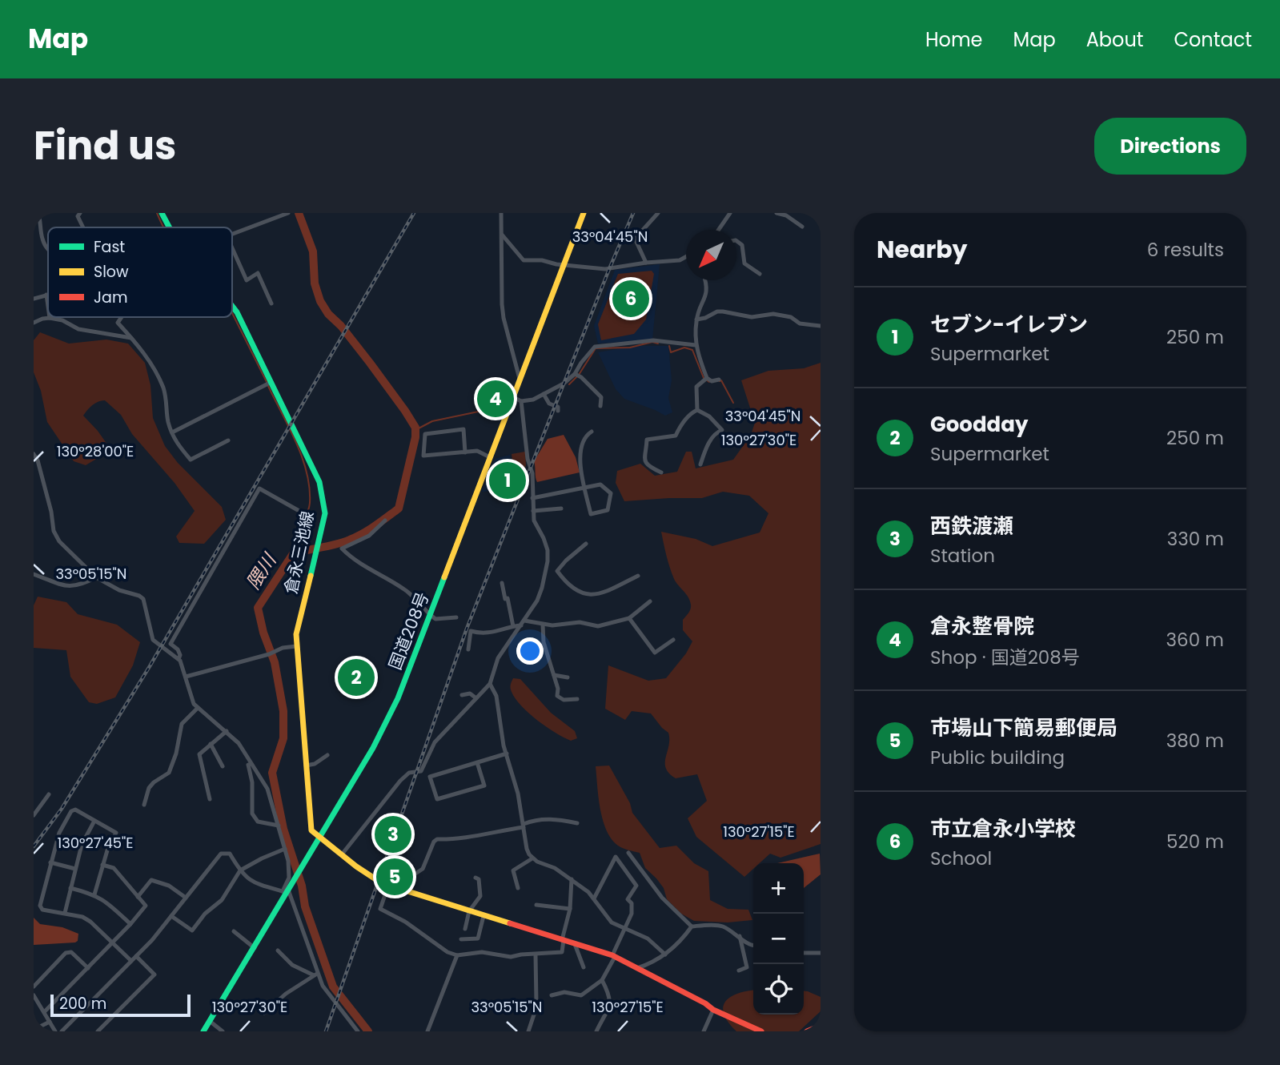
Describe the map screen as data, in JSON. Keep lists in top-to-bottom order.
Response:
{
  "streets": {
    "main road": ["倉永三池線", "国道208号"]
  },
  "crossings": [
    ["倉永三池線", "国道208号"]
  ],
  "water": ["隈川"],
  "legend": ["Fast", "Slow", "Jam"],
  "scale_bar": "200 m",
  "north": "bottom left",
  "page": {
    "header": "Map",
    "nav": [
      "Home",
      "Map",
      "About",
      "Contact"
    ],
    "title": "Find us",
    "buttons": "Directions",
    "heading": ["Nearby", "6 results"],
    "pins": [
      "6",
      "4",
      "1",
      "2",
      "3",
      "5"
    ],
    "list": [
      {
        "mark": "1",
        "name": "セブン-イレブン",
        "note": "Supermarket",
        "value": "250 m"
      },
      {
        "mark": "2",
        "name": "Goodday",
        "note": "Supermarket",
        "value": "250 m"
      },
      {
        "mark": "3",
        "name": "西鉄渡瀬",
        "note": "Station",
        "value": "330 m"
      },
      {
        "mark": "4",
        "name": "倉永整骨院",
        "note": "Shop · 国道208号",
        "value": "360 m"
      },
      {
        "mark": "5",
        "name": "市場山下簡易郵便局",
        "note": "Public building",
        "value": "380 m"
      },
      {
        "mark": "6",
        "name": "市立倉永小学校",
        "note": "School",
        "value": "520 m"
      }
    ],
    "map_buttons": ["+", "−"],
    "scale": "200 m"
  },
  "coordinates": [
    "33°04'45\"N",
    "130°27'30\"E",
    "130°28'00\"E",
    "33°05'15\"N",
    "130°27'15\"E",
    "130°27'45\"E"
  ]
}
